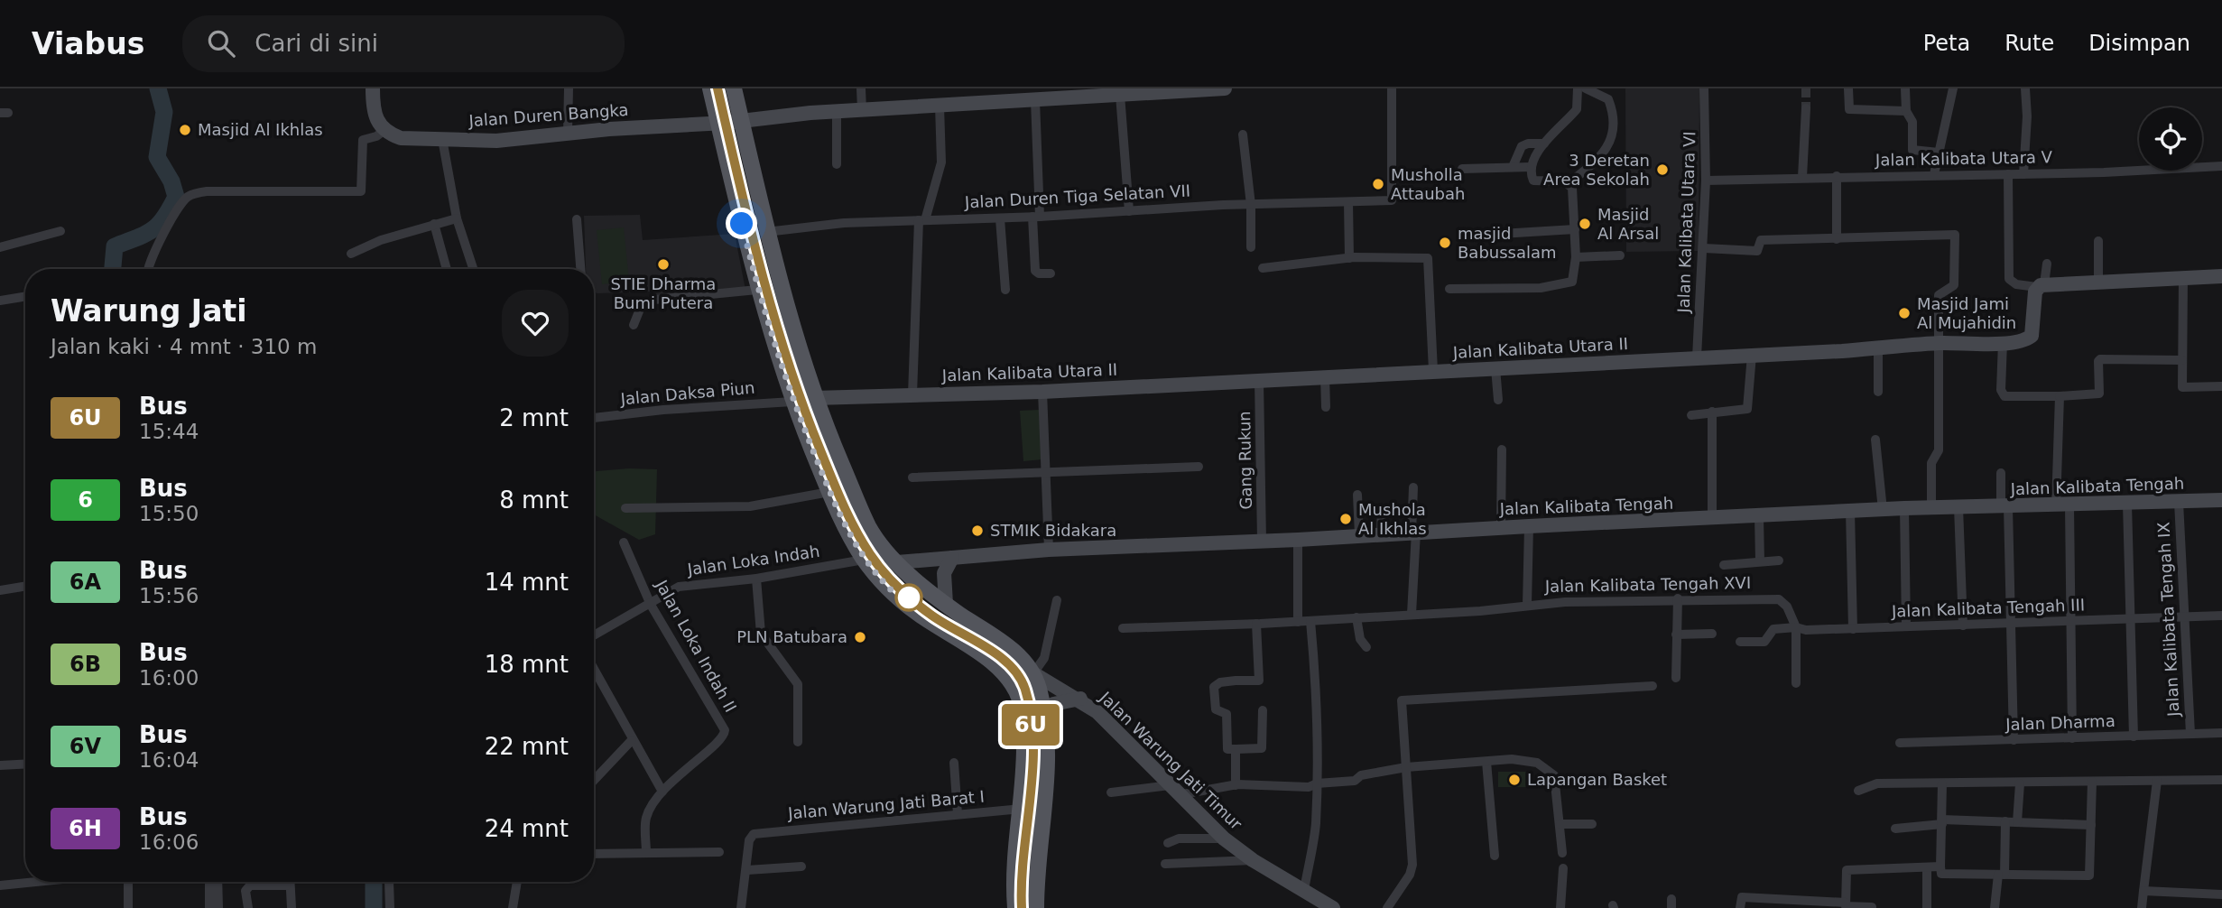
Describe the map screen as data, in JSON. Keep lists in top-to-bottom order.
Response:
{
  "streets": {
    "street": [
      "Jalan Duren Bangka",
      "Jalan Kalibata Utara V",
      "Jalan Duren Tiga Selatan VII",
      "Jalan Kalibata Utara VI",
      "Jalan Kalibata Utara II",
      "Jalan Daksa Piun",
      "Gang Rukun",
      "Jalan Kalibata Tengah",
      "Jalan Loka Indah",
      "Jalan Kalibata Tengah XVI",
      "Jalan Kalibata Tengah III",
      "Jalan Kalibata Tengah IX",
      "Jalan Loka Indah II",
      "Jalan Dharma",
      "Jalan Warung Jati Timur",
      "Jalan Warung Jati Barat I"
    ]
  },
  "crossings": [
    ["Jalan Kalibata Utara V", "Jalan Kalibata Utara VI"],
    ["Jalan Kalibata Utara VI", "Jalan Kalibata Utara II"],
    ["Jalan Kalibata Utara II", "Gang Rukun"],
    ["Gang Rukun", "Jalan Kalibata Tengah"],
    ["Jalan Kalibata Tengah", "Jalan Kalibata Tengah XVI"],
    ["Jalan Kalibata Tengah", "Jalan Kalibata Tengah IX"],
    ["Jalan Loka Indah", "Jalan Loka Indah II"],
    ["Jalan Kalibata Tengah XVI", "Jalan Kalibata Tengah III"],
    ["Jalan Kalibata Tengah III", "Jalan Kalibata Tengah IX"],
    ["Jalan Kalibata Tengah IX", "Jalan Dharma"]
  ],
  "places": [
    "Masjid Al Ikhlas",
    "3 Deretan Area Sekolah",
    "Musholla Attaubah",
    "Masjid Al Arsal",
    "masjid Babussalam",
    "STIE Dharma Bumi Putera",
    "Masjid Jami Al Mujahidin",
    "Mushola Al Ikhlas",
    "STMIK Bidakara",
    "PLN Batubara",
    "Lapangan Basket"
  ],
  "lines": ["bus line 6U"],
  "page": {
    "header": "Viabus",
    "search": "Cari di sini",
    "nav": ["Peta", "Rute", "Disimpan"],
    "on_map": "6U",
    "heading": ["Warung Jati", "Jalan kaki · 4 mnt · 310 m"],
    "list": [
      {
        "mark": "6U",
        "name": "Bus",
        "note": "15:44",
        "value": "2 mnt"
      },
      {
        "mark": "6",
        "name": "Bus",
        "note": "15:50",
        "value": "8 mnt"
      },
      {
        "mark": "6A",
        "name": "Bus",
        "note": "15:56",
        "value": "14 mnt"
      },
      {
        "mark": "6B",
        "name": "Bus",
        "note": "16:00",
        "value": "18 mnt"
      },
      {
        "mark": "6V",
        "name": "Bus",
        "note": "16:04",
        "value": "22 mnt"
      },
      {
        "mark": "6H",
        "name": "Bus",
        "note": "16:06",
        "value": "24 mnt"
      }
    ]
  }
}
